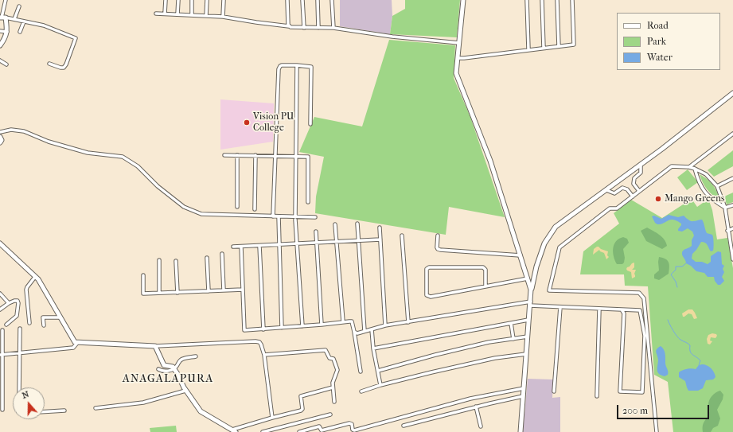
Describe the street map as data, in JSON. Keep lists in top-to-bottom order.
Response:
{
  "districts": ["ANAGALAPURA"],
  "places": ["Vision PU College", "Mango Greens"],
  "legend": ["Road", "Park", "Water"],
  "scale_bar": "200 m",
  "north": "top"
}
